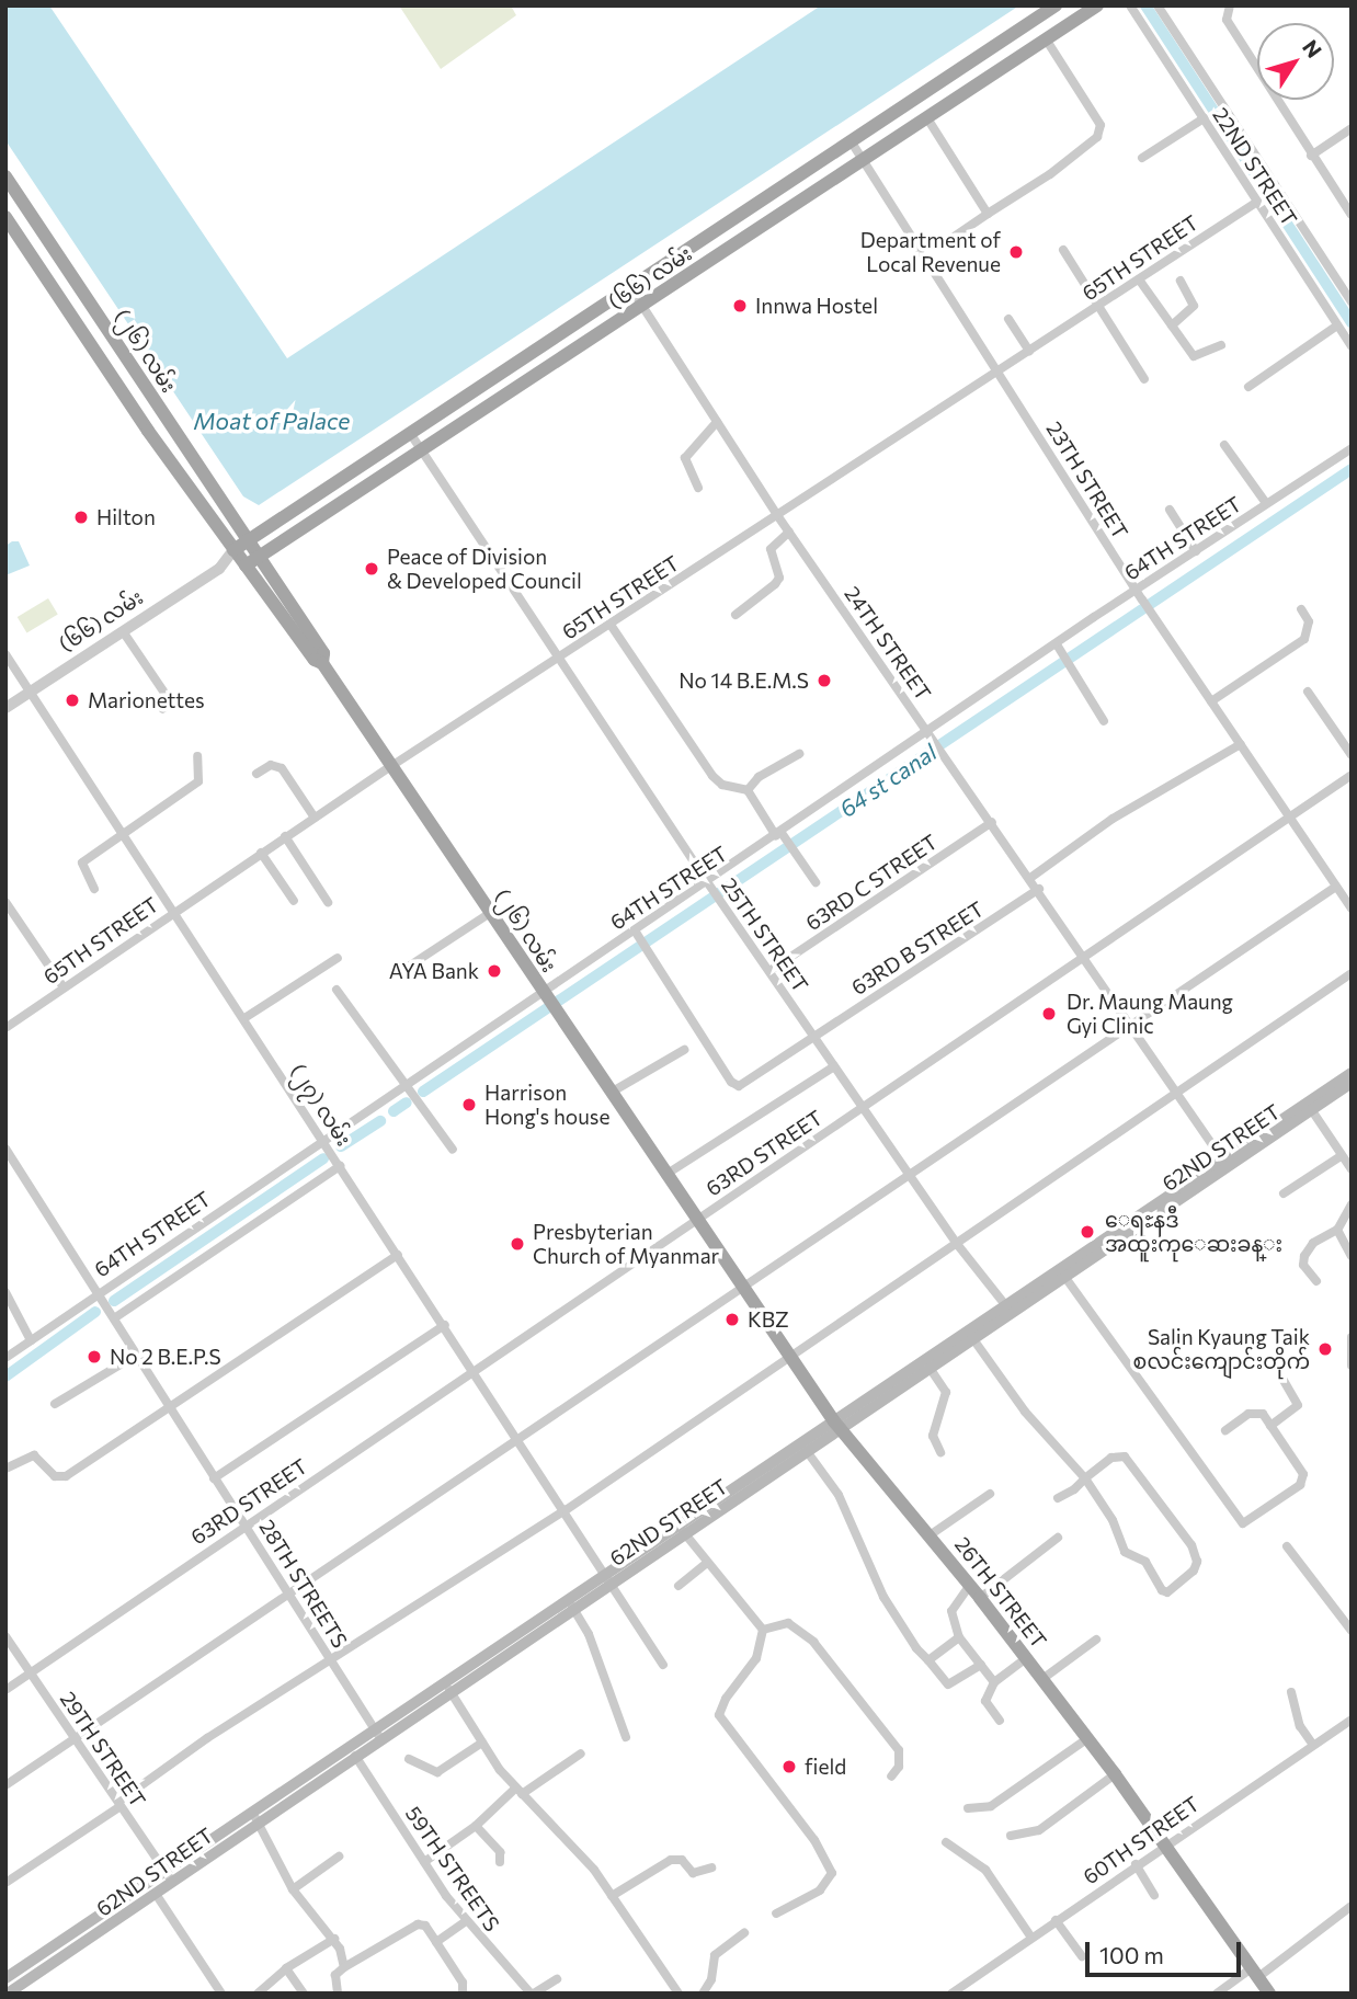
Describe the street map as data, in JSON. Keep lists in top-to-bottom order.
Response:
{
  "streets": {
    "main road": [
      "(၆၆) လမ်း",
      "(၂၆) လမ်း",
      "62ND STREET",
      "26TH STREET"
    ],
    "street": [
      "22ND STREET",
      "65TH STREET",
      "23TH STREET",
      "64TH STREET",
      "24TH STREET",
      "63RD C STREET",
      "25TH STREET",
      "63RD B STREET",
      "(၂၇) လမ်း",
      "63RD STREET",
      "28TH STREETS",
      "29TH STREET",
      "60TH STREET",
      "59TH STREETS"
    ]
  },
  "crossings": [
    ["22ND STREET", "65TH STREET"],
    ["65TH STREET", "(၂၆) လမ်း"],
    ["65TH STREET", "23TH STREET"],
    ["65TH STREET", "24TH STREET"],
    ["65TH STREET", "25TH STREET"],
    ["65TH STREET", "(၂၇) လမ်း"],
    ["(၆၆) လမ်း", "(၂၆) လမ်း"],
    ["(၆၆) လမ်း", "23TH STREET"],
    ["(၆၆) လမ်း", "24TH STREET"],
    ["(၆၆) လမ်း", "25TH STREET"],
    ["(၆၆) လမ်း", "(၂၇) လမ်း"],
    ["(၂၆) လမ်း", "64TH STREET"],
    ["(၂၆) လမ်း", "63RD STREET"],
    ["(၂၆) လမ်း", "26TH STREET"],
    ["23TH STREET", "64TH STREET"],
    ["23TH STREET", "63RD STREET"],
    ["64TH STREET", "24TH STREET"],
    ["64TH STREET", "25TH STREET"],
    ["64TH STREET", "63RD B STREET"],
    ["64TH STREET", "(၂၇) လမ်း"],
    ["64TH STREET", "28TH STREETS"],
    ["24TH STREET", "63RD C STREET"],
    ["24TH STREET", "63RD B STREET"],
    ["24TH STREET", "62ND STREET"],
    ["24TH STREET", "63RD STREET"],
    ["63RD C STREET", "25TH STREET"],
    ["25TH STREET", "63RD B STREET"],
    ["25TH STREET", "62ND STREET"],
    ["25TH STREET", "63RD STREET"],
    ["(၂၇) လမ်း", "62ND STREET"],
    ["(၂၇) လမ်း", "63RD STREET"],
    ["62ND STREET", "28TH STREETS"],
    ["62ND STREET", "26TH STREET"],
    ["62ND STREET", "29TH STREET"],
    ["62ND STREET", "59TH STREETS"],
    ["63RD STREET", "28TH STREETS"],
    ["63RD STREET", "26TH STREET"],
    ["63RD STREET", "29TH STREET"],
    ["26TH STREET", "60TH STREET"]
  ],
  "water": ["Moat of Palace", "64 st canal"],
  "places": [
    "Department of Local Revenue",
    "Innwa Hostel",
    "Hilton",
    "Peace of Division & Developed Council",
    "No 14 B.E.M.S",
    "Marionettes",
    "AYA Bank",
    "Dr. Maung Maung Gyi Clinic",
    "Harrison Hong's house",
    "ေရႊနဒီ အထူးကုေဆးခန္း",
    "Presbyterian Church of Myanmar",
    "KBZ",
    "Salin Kyaung Taik စလင်းကျောင်းတိုက်",
    "No 2 B.E.P.S",
    "field"
  ],
  "scale_bar": "100 m",
  "north": "top right"
}
